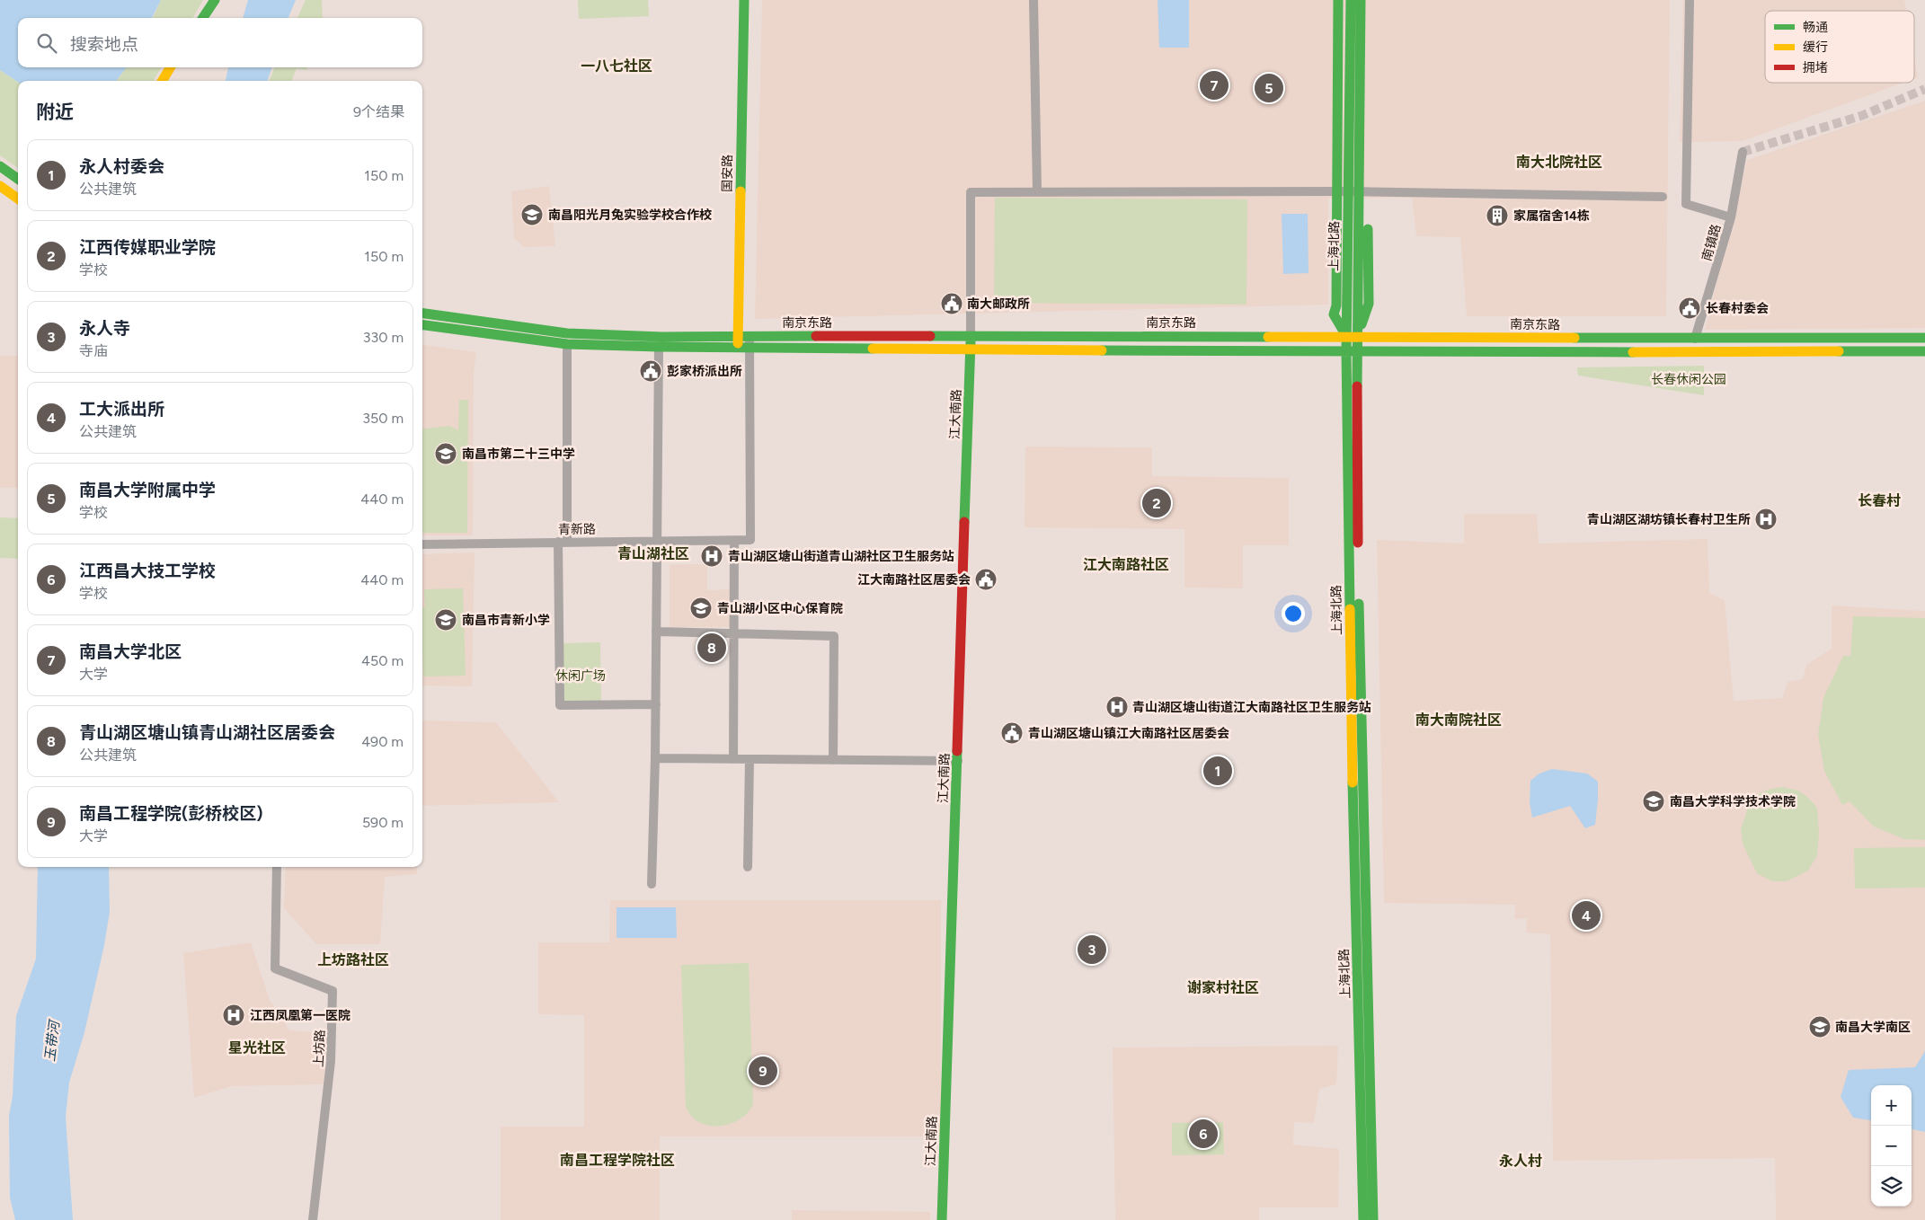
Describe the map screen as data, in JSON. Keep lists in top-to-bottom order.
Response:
{
  "streets": {
    "main road": [
      "国安路",
      "上海北路",
      "南京东路",
      "江大南路"
    ],
    "street": ["南镇路", "青新路", "上坊路"]
  },
  "crossings": [
    ["国安路", "南京东路"],
    ["南镇路", "南京东路"],
    ["上海北路", "南京东路"],
    ["南京东路", "江大南路"]
  ],
  "districts": [
    "一八七社区",
    "南大北院社区",
    "长春村",
    "青山湖社区",
    "江大南路社区",
    "南大南院社区",
    "上坊路社区",
    "谢家村社区",
    "星光社区",
    "南昌工程学院社区",
    "永人村"
  ],
  "water": ["玉带河"],
  "parks": ["长春休闲公园", "休闲广场"],
  "places": {
    "school or university": [
      "南昌阳光月兔实验学校合作校",
      "南昌市第二十三中学",
      "青山湖小区中心保育院",
      "南昌市青新小学",
      "南昌大学科学技术学院",
      "南昌大学南区"
    ],
    "building": ["家属宿舍14栋"],
    "public building": [
      "南大邮政所",
      "长春村委会",
      "彭家桥派出所",
      "江大南路社区居委会",
      "青山湖区塘山镇江大南路社区居委会"
    ],
    "hospital": [
      "青山湖区湖坊镇长春村卫生所",
      "青山湖区塘山街道青山湖社区卫生服务站",
      "青山湖区塘山街道江大南路社区卫生服务站",
      "江西凤凰第一医院"
    ]
  },
  "legend": ["畅通", "缓行", "拥堵"],
  "page": {
    "search": "搜索地点",
    "pins": [
      "7",
      "5",
      "2",
      "8",
      "1",
      "4",
      "3",
      "9",
      "6"
    ],
    "heading": ["附近", "9个结果"],
    "list": [
      {
        "mark": "1",
        "name": "永人村委会",
        "note": "公共建筑",
        "value": "150 m"
      },
      {
        "mark": "2",
        "name": "江西传媒职业学院",
        "note": "学校",
        "value": "150 m"
      },
      {
        "mark": "3",
        "name": "永人寺",
        "note": "寺庙",
        "value": "330 m"
      },
      {
        "mark": "4",
        "name": "工大派出所",
        "note": "公共建筑",
        "value": "350 m"
      },
      {
        "mark": "5",
        "name": "南昌大学附属中学",
        "note": "学校",
        "value": "440 m"
      },
      {
        "mark": "6",
        "name": "江西昌大技工学校",
        "note": "学校",
        "value": "440 m"
      },
      {
        "mark": "7",
        "name": "南昌大学北区",
        "note": "大学",
        "value": "450 m"
      },
      {
        "mark": "8",
        "name": "青山湖区塘山镇青山湖社区居委会",
        "note": "公共建筑",
        "value": "490 m"
      },
      {
        "mark": "9",
        "name": "南昌工程学院(彭桥校区)",
        "note": "大学",
        "value": "590 m"
      }
    ],
    "map_buttons": ["+", "−"]
  }
}
